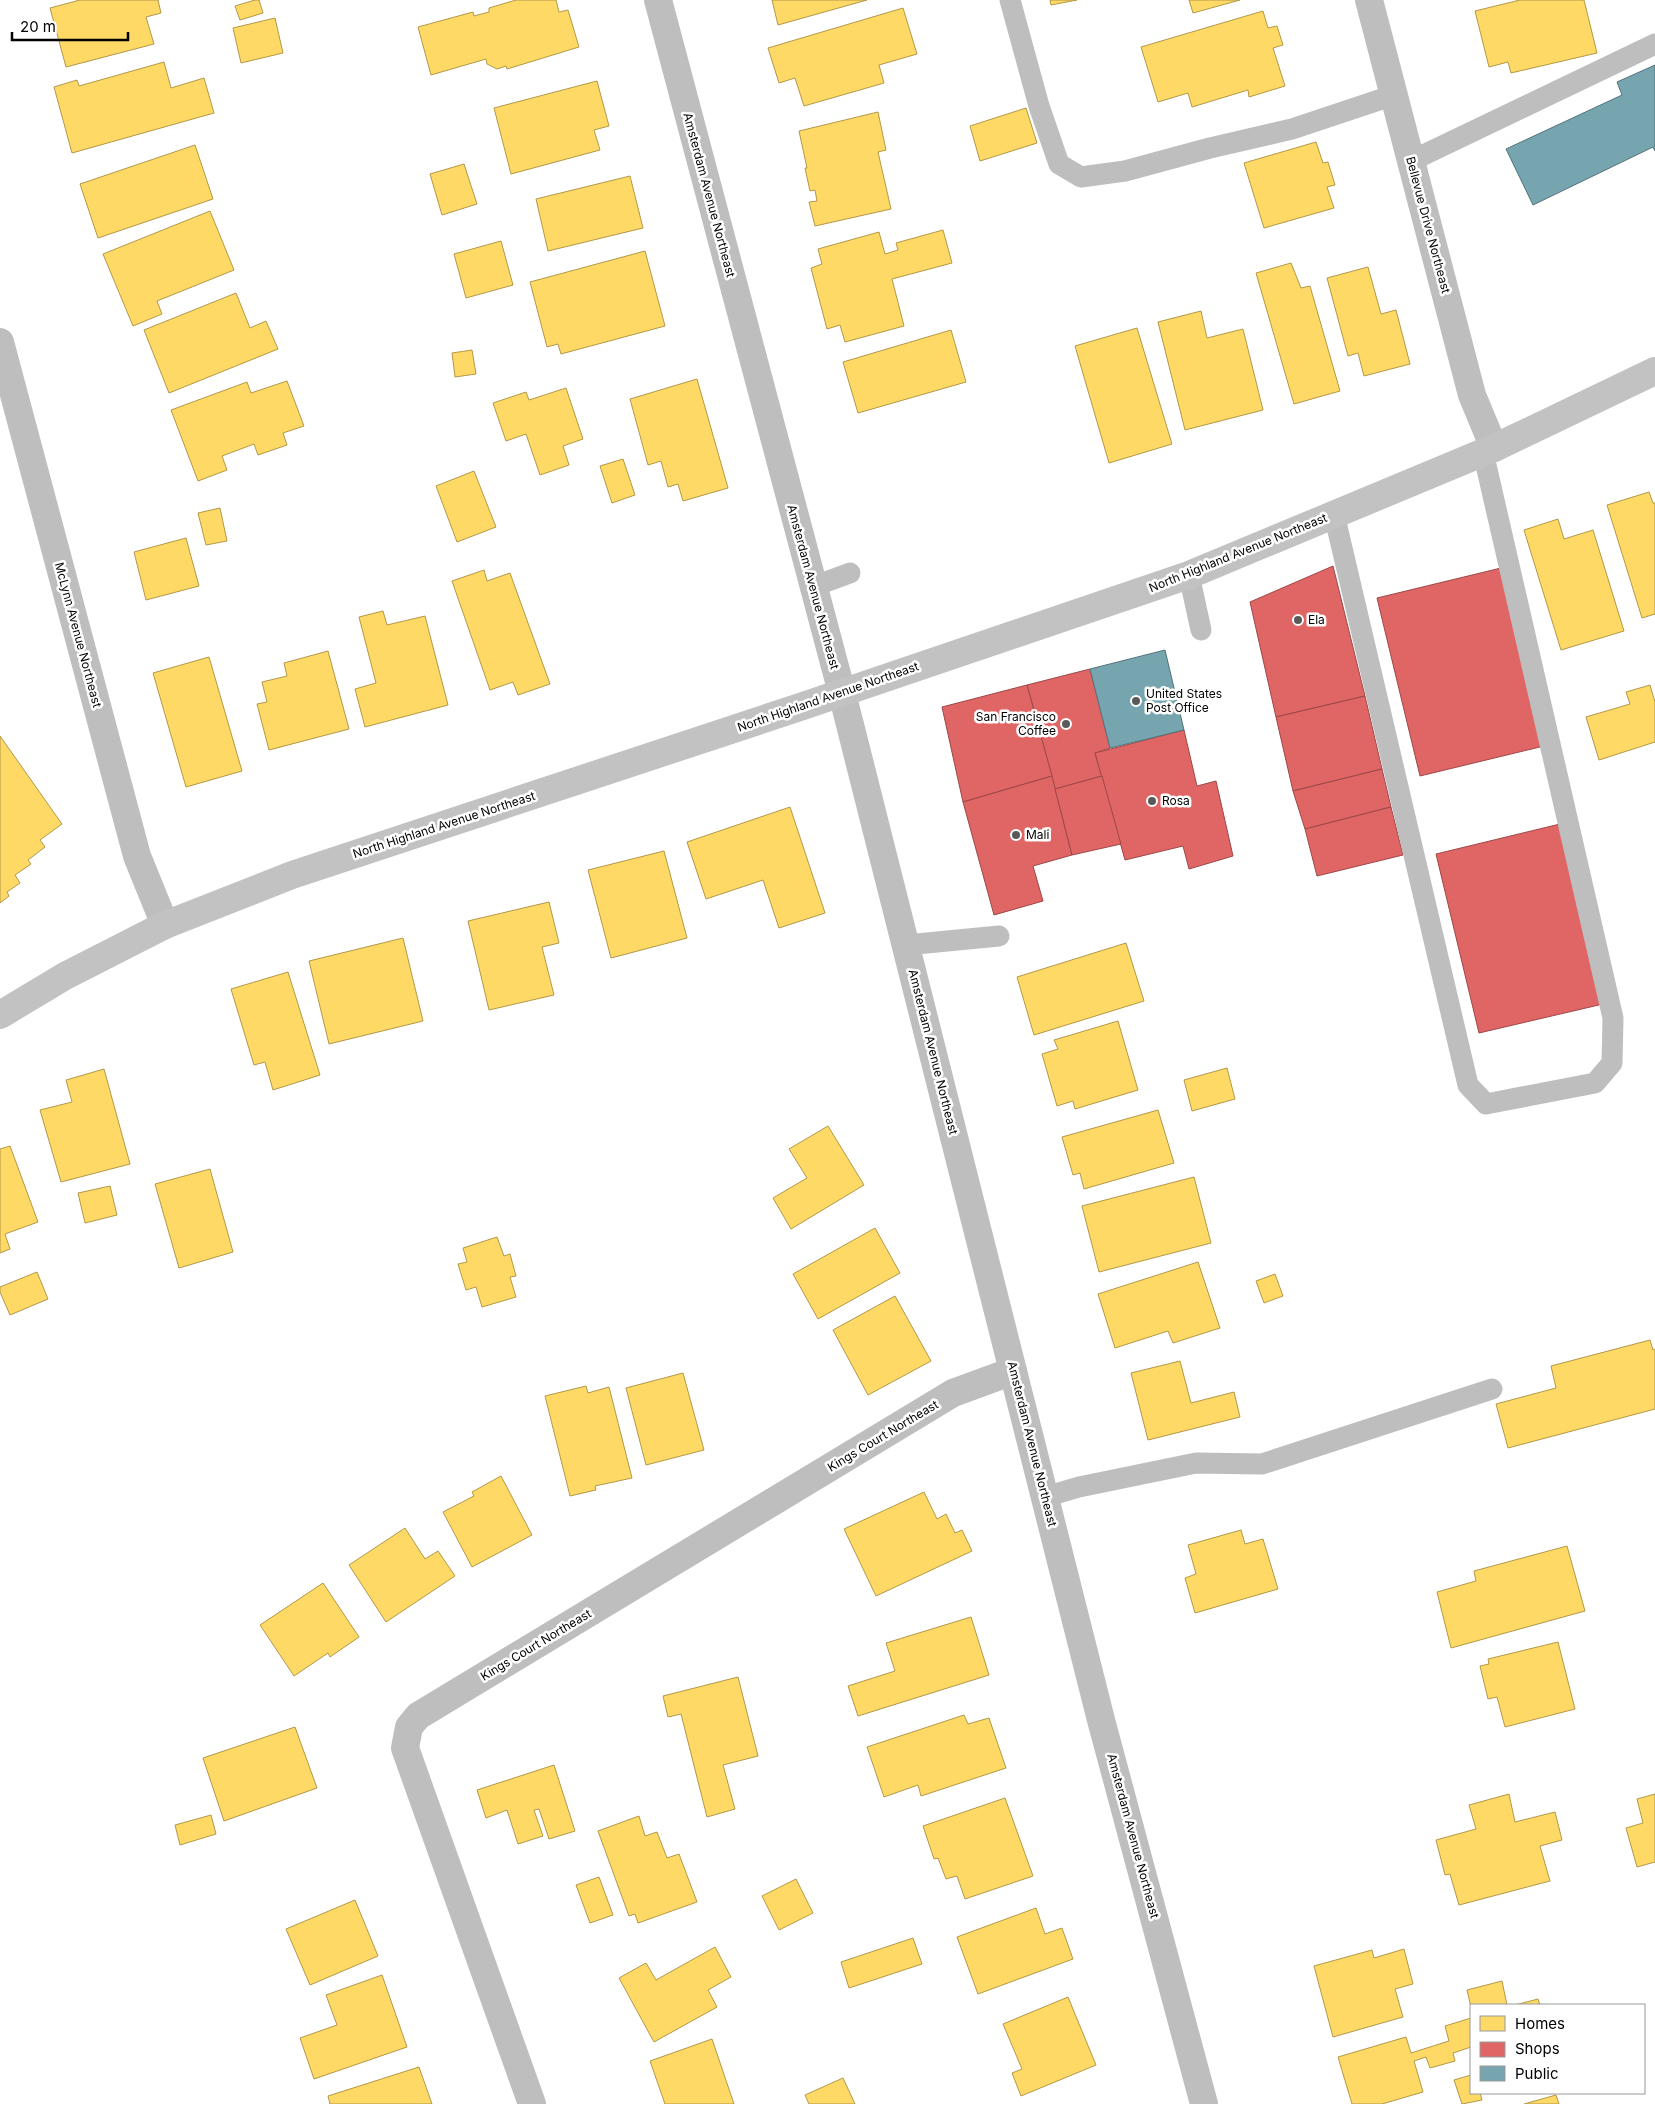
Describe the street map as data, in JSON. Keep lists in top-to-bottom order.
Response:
{
  "streets": {
    "street": [
      "Amsterdam Avenue Northeast",
      "Bellevue Drive Northeast",
      "North Highland Avenue Northeast",
      "McLynn Avenue Northeast",
      "Kings Court Northeast"
    ]
  },
  "crossings": [
    ["Amsterdam Avenue Northeast", "North Highland Avenue Northeast"],
    ["Amsterdam Avenue Northeast", "Kings Court Northeast"],
    ["Bellevue Drive Northeast", "North Highland Avenue Northeast"],
    ["North Highland Avenue Northeast", "McLynn Avenue Northeast"]
  ],
  "places": [
    "Ela",
    "United States Post Office",
    "San Francisco Coffee",
    "Rosa",
    "Mali"
  ],
  "legend": ["Homes", "Shops", "Public"],
  "scale_bar": "20 m"
}
